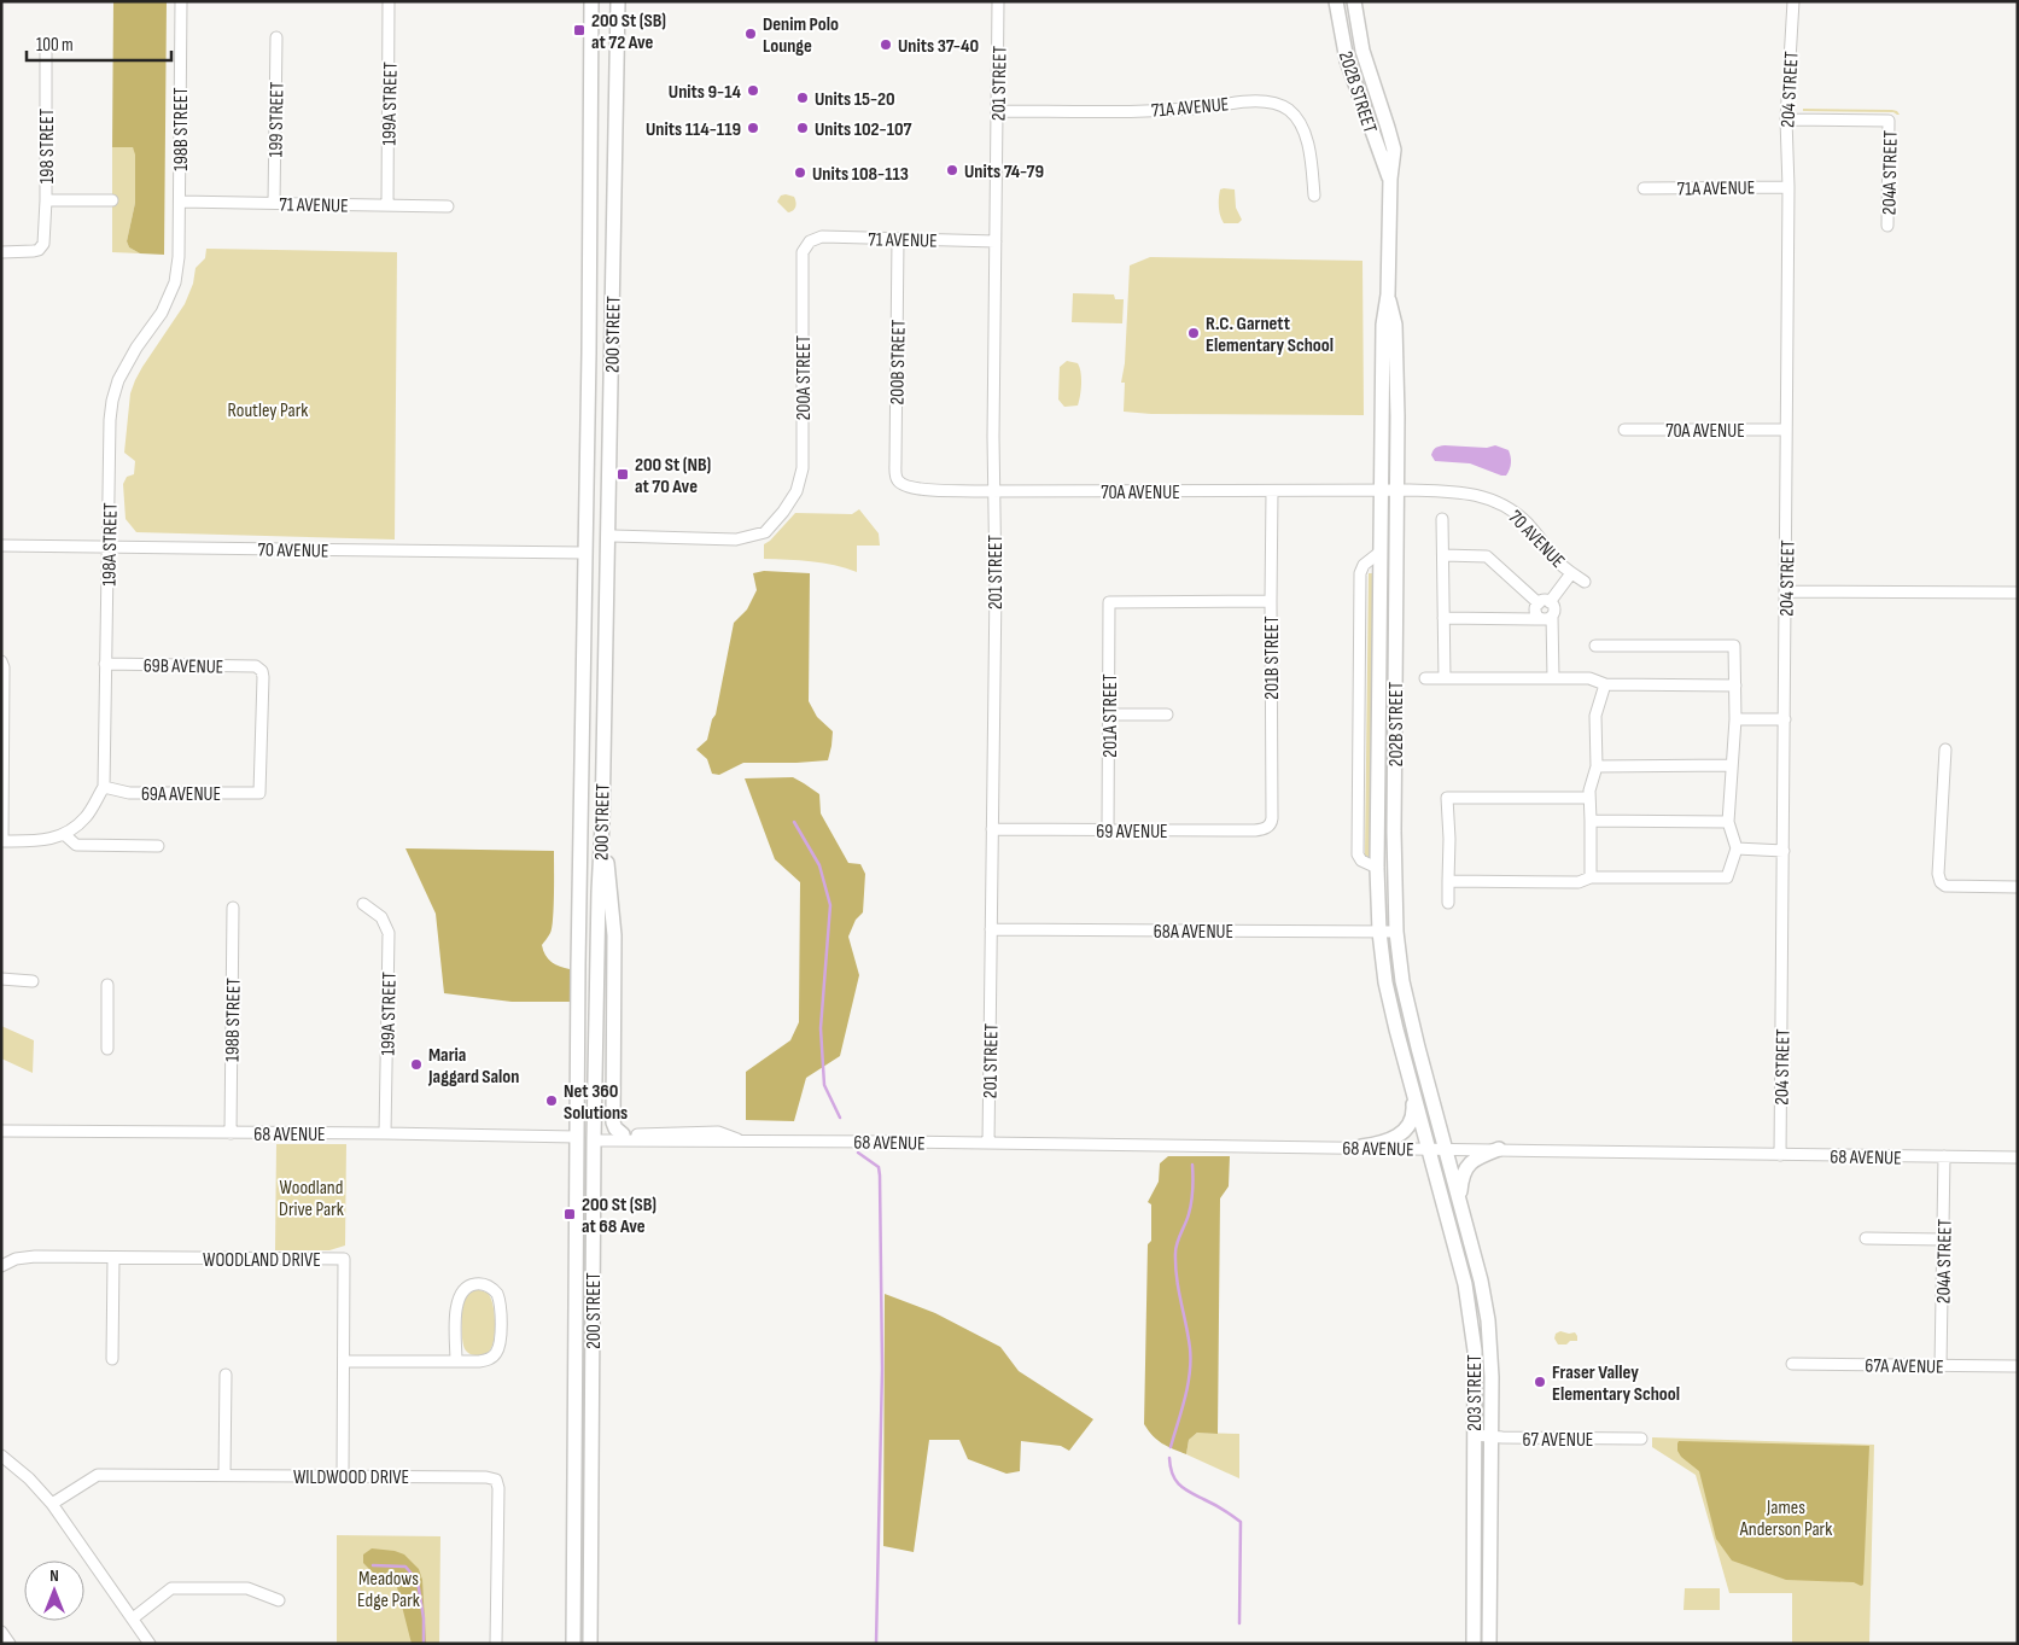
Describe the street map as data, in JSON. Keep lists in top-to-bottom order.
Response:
{
  "streets": {
    "main road": ["202B STREET", "200 STREET", "203 STREET"],
    "street": [
      "201 STREET",
      "204 STREET",
      "199A STREET",
      "71A AVENUE",
      "199 STREET",
      "198B STREET",
      "198 STREET",
      "204A STREET",
      "71 AVENUE",
      "200B STREET",
      "200A STREET",
      "70A AVENUE",
      "70 AVENUE",
      "198A STREET",
      "201B STREET",
      "69B AVENUE",
      "201A STREET",
      "69A AVENUE",
      "69 AVENUE",
      "68A AVENUE",
      "68 AVENUE",
      "WOODLAND DRIVE",
      "67A AVENUE",
      "67 AVENUE",
      "WILDWOOD DRIVE"
    ]
  },
  "crossings": [
    ["201 STREET", "71A AVENUE"],
    ["201 STREET", "71 AVENUE"],
    ["201 STREET", "70A AVENUE"],
    ["201 STREET", "69 AVENUE"],
    ["201 STREET", "68A AVENUE"],
    ["201 STREET", "68 AVENUE"],
    ["204 STREET", "71A AVENUE"],
    ["204 STREET", "204A STREET"],
    ["204 STREET", "70A AVENUE"],
    ["204 STREET", "68 AVENUE"],
    ["202B STREET", "70A AVENUE"],
    ["202B STREET", "70 AVENUE"],
    ["202B STREET", "68A AVENUE"],
    ["202B STREET", "68 AVENUE"],
    ["202B STREET", "203 STREET"],
    ["199A STREET", "71 AVENUE"],
    ["199A STREET", "68 AVENUE"],
    ["199 STREET", "71 AVENUE"],
    ["198B STREET", "71 AVENUE"],
    ["198B STREET", "198A STREET"],
    ["198B STREET", "68 AVENUE"],
    ["204A STREET", "68 AVENUE"],
    ["204A STREET", "67A AVENUE"],
    ["71 AVENUE", "200B STREET"],
    ["71 AVENUE", "200A STREET"],
    ["200 STREET", "200A STREET"],
    ["200 STREET", "70 AVENUE"],
    ["200 STREET", "68 AVENUE"],
    ["200B STREET", "70A AVENUE"],
    ["70A AVENUE", "70 AVENUE"],
    ["70A AVENUE", "201B STREET"],
    ["70 AVENUE", "198A STREET"],
    ["198A STREET", "69B AVENUE"],
    ["198A STREET", "69A AVENUE"],
    ["201B STREET", "201A STREET"],
    ["201B STREET", "69 AVENUE"],
    ["69B AVENUE", "69A AVENUE"],
    ["201A STREET", "69 AVENUE"],
    ["68 AVENUE", "203 STREET"],
    ["WOODLAND DRIVE", "WILDWOOD DRIVE"],
    ["203 STREET", "67 AVENUE"]
  ],
  "parks": [
    "Routley Park",
    "Woodland Drive Park",
    "James Anderson Park",
    "Meadows Edge Park"
  ],
  "places": {
    "transit": ["200 St (SB) at 72 Ave", "200 St (NB) at 70 Ave", "200 St (SB) at 68 Ave"],
    "other": [
      "Denim Polo Lounge",
      "Units 37-40",
      "Units 9-14",
      "Units 15-20",
      "Units 114-119",
      "Units 102-107",
      "Units 74-79",
      "Units 108-113",
      "R.C. Garnett Elementary School",
      "Maria Jaggard Salon",
      "Net 360 Solutions",
      "Fraser Valley Elementary School"
    ]
  },
  "scale_bar": "100 m",
  "north": "top"
}
